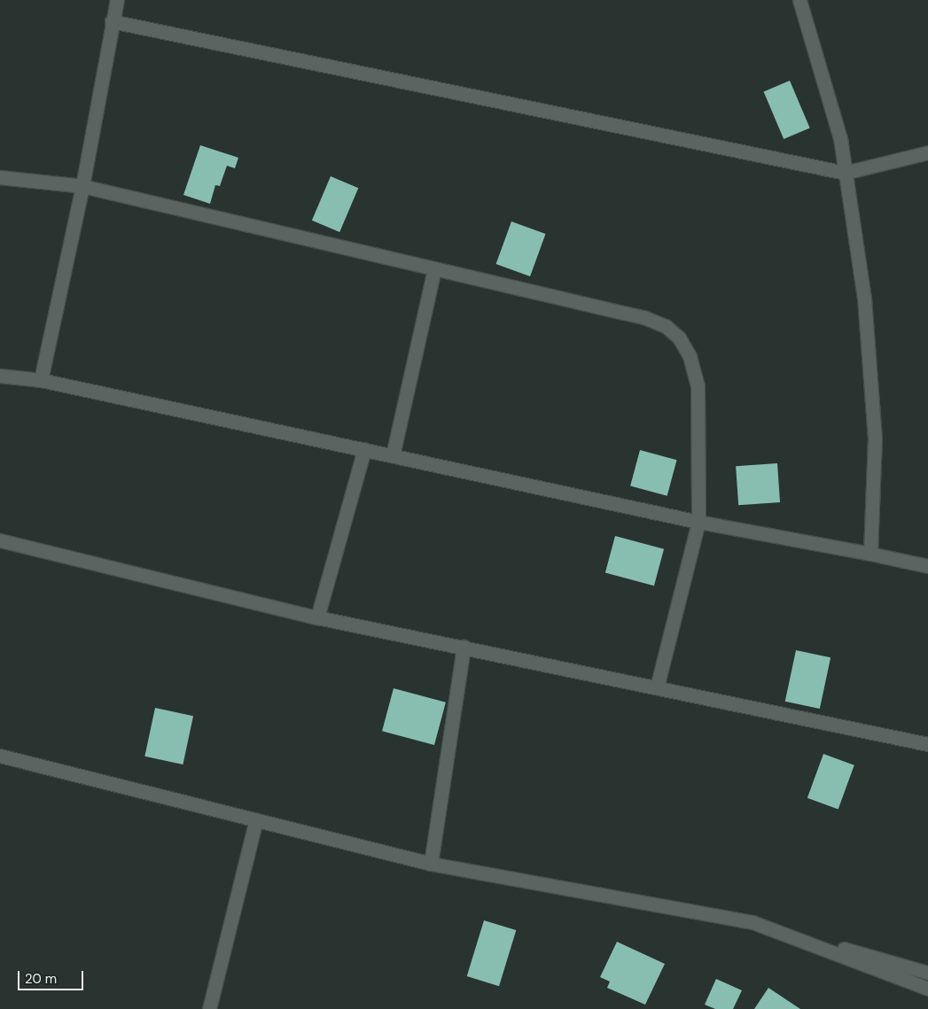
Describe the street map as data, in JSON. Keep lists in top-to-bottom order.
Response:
{
  "scale_bar": "20 m"
}
